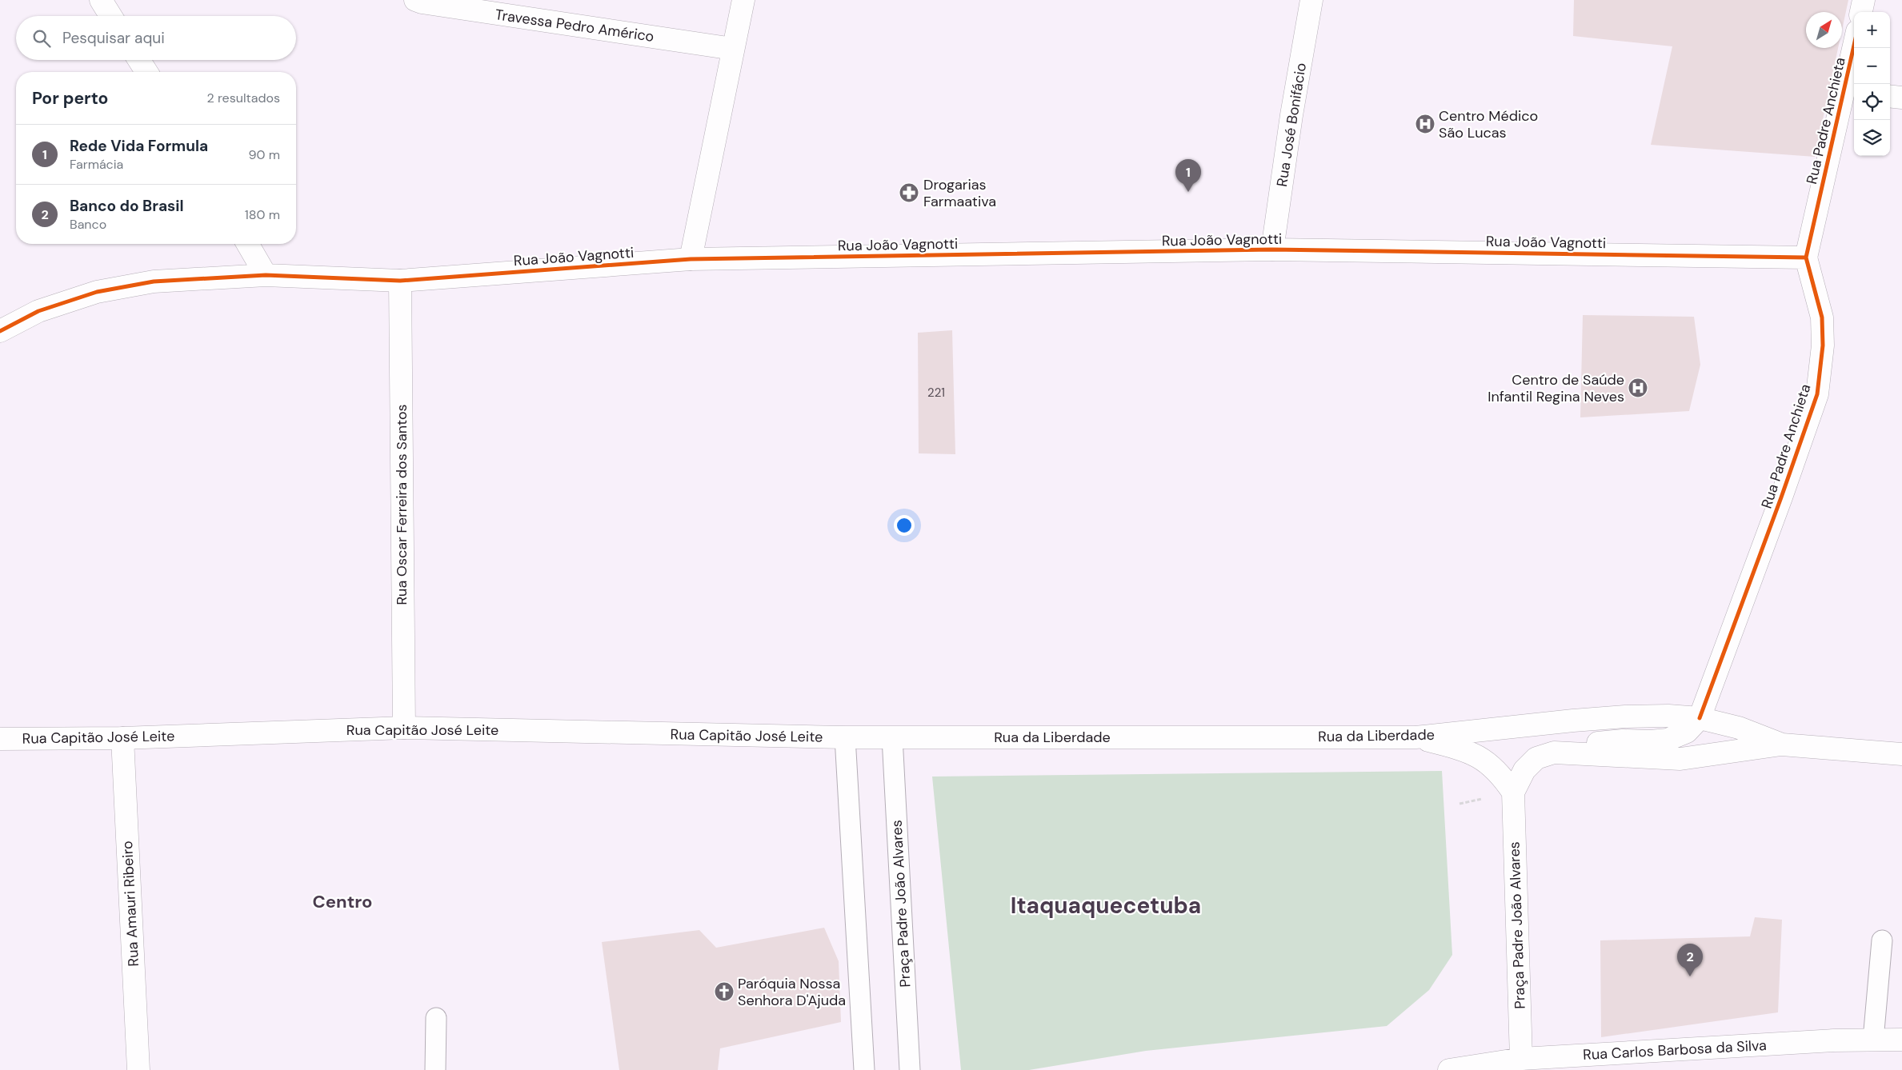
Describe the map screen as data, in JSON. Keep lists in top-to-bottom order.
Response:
{
  "streets": {
    "street": [
      "Travessa Pedro Américo",
      "Rua Padre Anchieta",
      "Rua José Bonifácio",
      "Rua João Vagnotti",
      "Rua Oscar Ferreira dos Santos",
      "Rua Capitão José Leite",
      "Rua da Liberdade",
      "Rua Amauri Ribeiro",
      "Praça Padre João Alvares",
      "Rua Carlos Barbosa da Silva"
    ]
  },
  "crossings": [
    ["Rua Padre Anchieta", "Rua João Vagnotti"],
    ["Rua Padre Anchieta", "Rua da Liberdade"],
    ["Rua José Bonifácio", "Rua João Vagnotti"],
    ["Rua João Vagnotti", "Rua Oscar Ferreira dos Santos"],
    ["Rua Oscar Ferreira dos Santos", "Rua Capitão José Leite"],
    ["Rua Capitão José Leite", "Rua da Liberdade"],
    ["Rua Capitão José Leite", "Rua Amauri Ribeiro"],
    ["Rua da Liberdade", "Praça Padre João Alvares"],
    ["Praça Padre João Alvares", "Rua Carlos Barbosa da Silva"]
  ],
  "districts": ["Centro", "Itaquaquecetuba"],
  "places": {
    "hospital": ["Centro Médico São Lucas", "Centro de Saúde Infantil Regina Neves"],
    "pharmacy": ["Drogarias Farmaativa"],
    "church": ["Paróquia Nossa Senhora D'Ajuda"]
  },
  "house_numbers": ["221"],
  "north": "top right",
  "page": {
    "map_buttons": ["+", "−"],
    "search": "Pesquisar aqui",
    "heading": ["Por perto", "2 resultados"],
    "list": [
      {
        "mark": "1",
        "name": "Rede Vida Formula",
        "note": "Farmácia",
        "value": "90 m"
      },
      {
        "mark": "2",
        "name": "Banco do Brasil",
        "note": "Banco",
        "value": "180 m"
      }
    ],
    "pins": ["1", "2"]
  }
}
